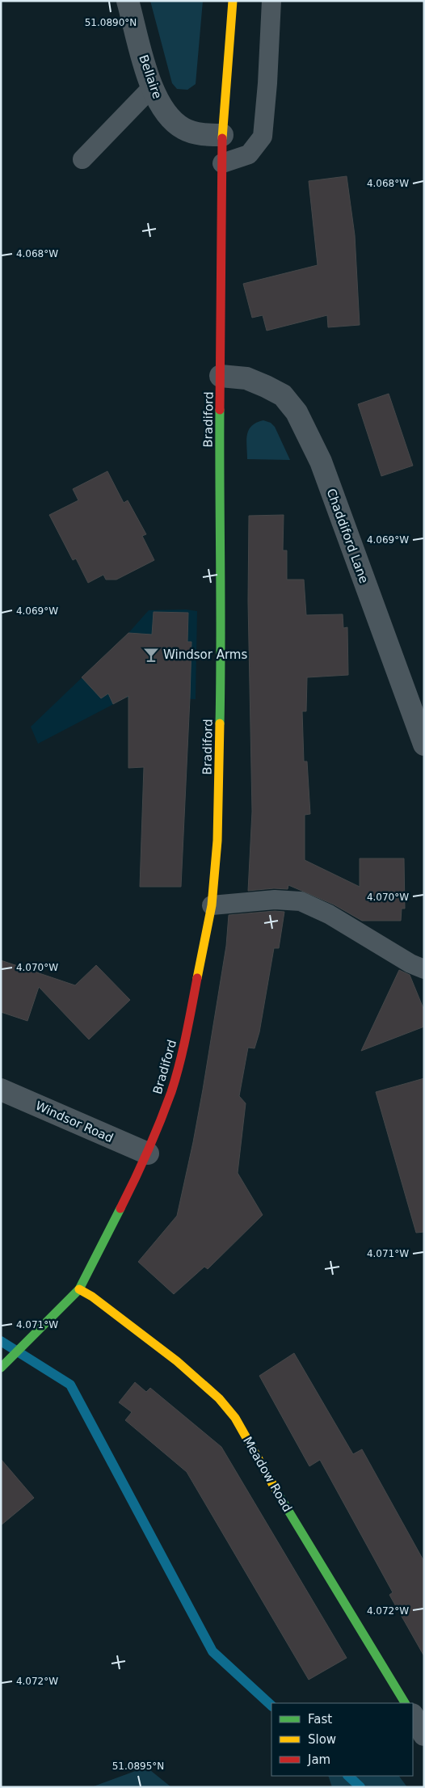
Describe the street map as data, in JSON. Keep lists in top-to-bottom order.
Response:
{
  "streets": {
    "street": [
      "Bellaire",
      "Bradiford",
      "Chaddiford Lane",
      "Windsor Road",
      "Meadow Road"
    ]
  },
  "crossings": [
    ["Bellaire", "Bradiford"],
    ["Bradiford", "Chaddiford Lane"],
    ["Bradiford", "Windsor Road"],
    ["Bradiford", "Meadow Road"]
  ],
  "places": {
    "bar": ["Windsor Arms"]
  },
  "legend": ["Fast", "Slow", "Jam"],
  "coordinates": [
    "51.0890°N",
    "4.068°W",
    "4.069°W",
    "4.070°W",
    "4.071°W",
    "4.072°W",
    "51.0895°N"
  ]
}
